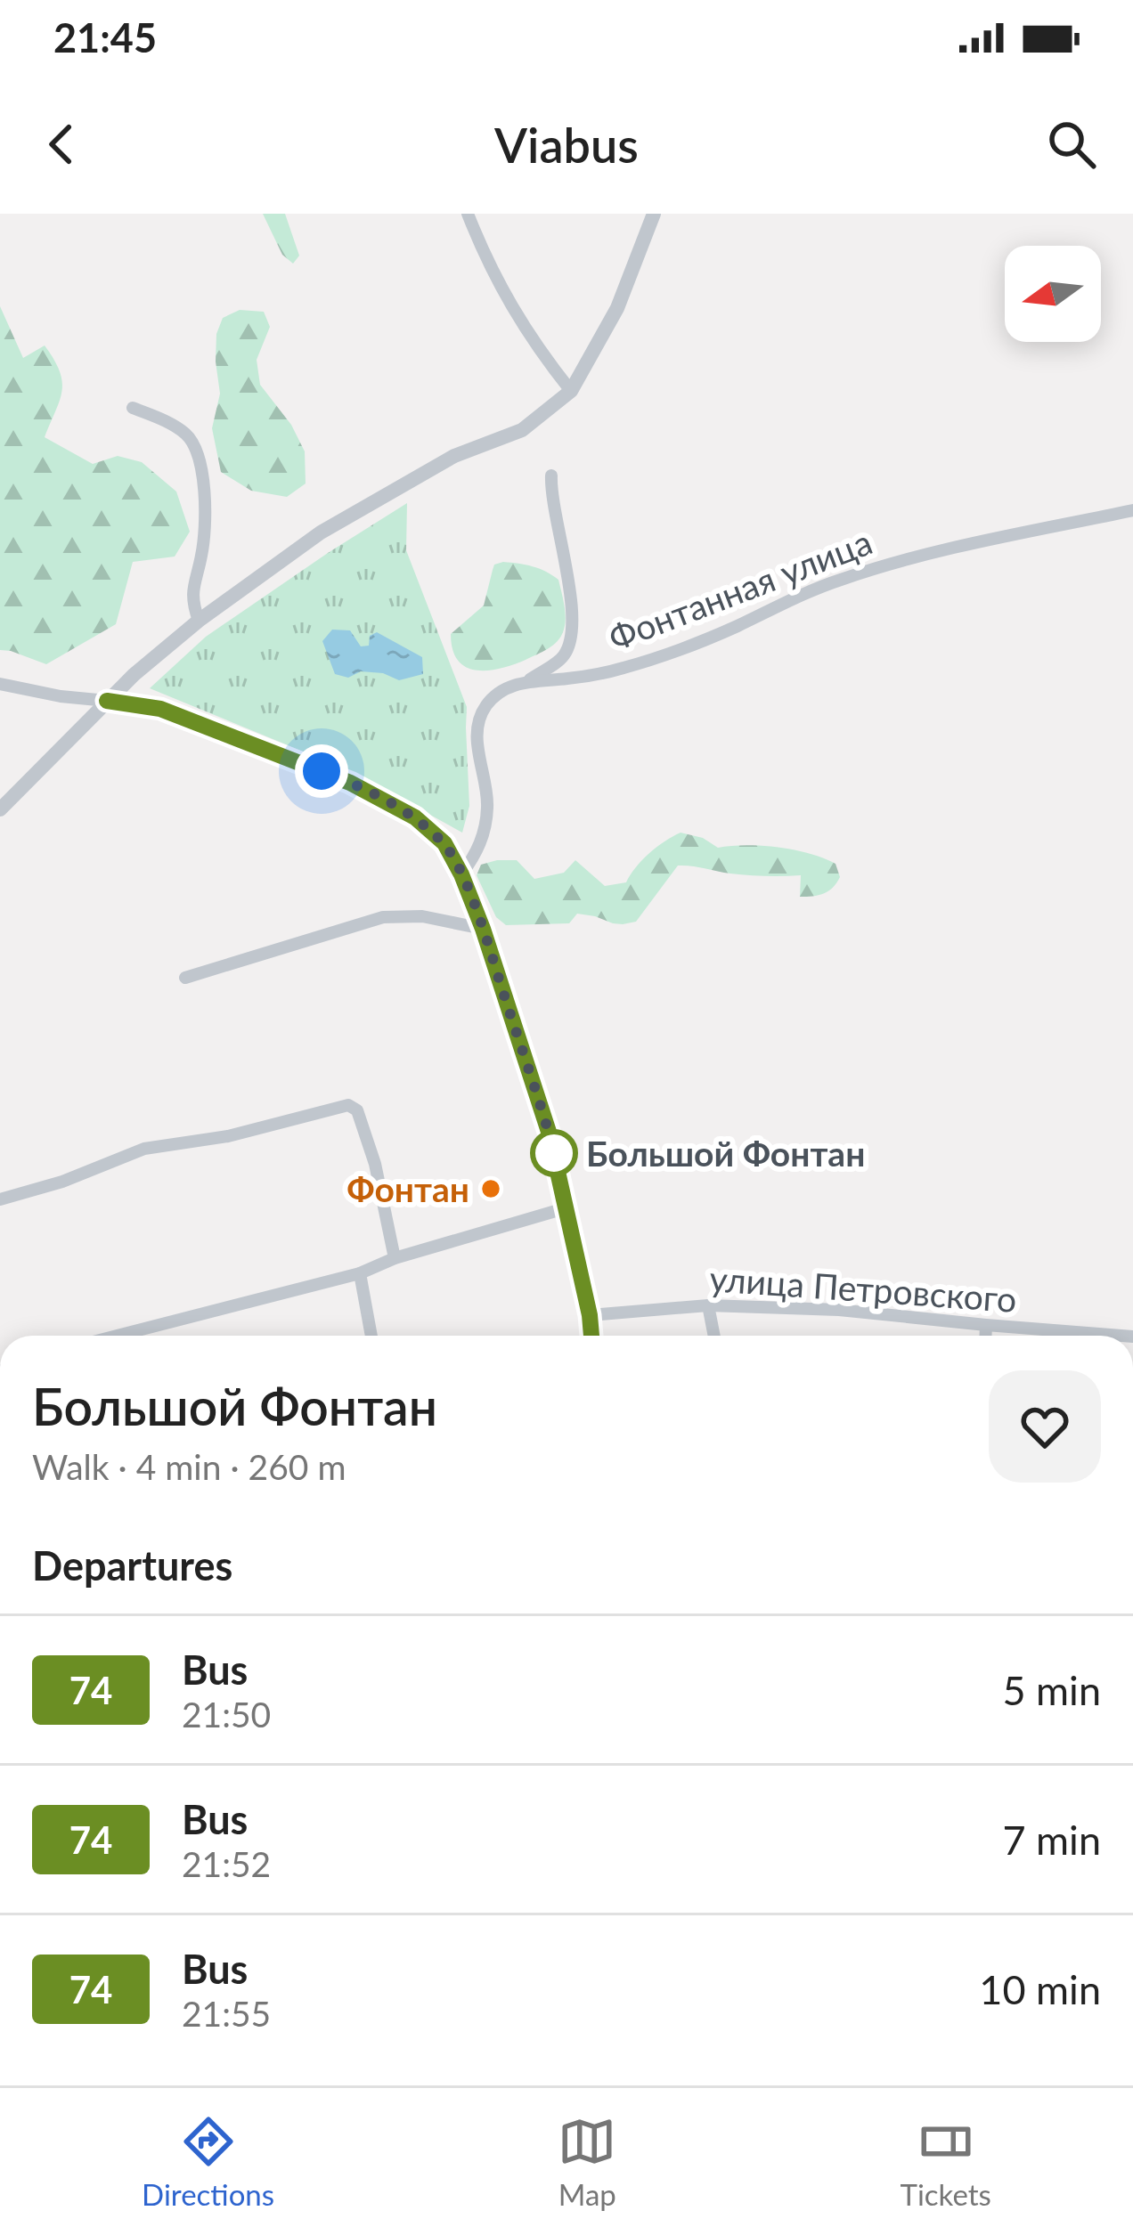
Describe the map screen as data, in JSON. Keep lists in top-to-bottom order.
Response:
{
  "streets": {
    "street": ["Фонтанная улица", "улица Петровского"]
  },
  "places": ["Большой Фонтан", "Фонтан"],
  "lines": ["bus line 74"],
  "north": "left",
  "page": {
    "status": "21:45",
    "header": "Viabus",
    "heading": [
      ["Большой Фонтан", "Walk · 4 min · 260 m"],
      "Departures"
    ],
    "list": [
      {
        "mark": "74",
        "name": "Bus",
        "note": "21:50",
        "value": "5 min"
      },
      {
        "mark": "74",
        "name": "Bus",
        "note": "21:52",
        "value": "7 min"
      },
      {
        "mark": "74",
        "name": "Bus",
        "note": "21:55",
        "value": "10 min"
      }
    ],
    "tabs": ["Directions", "Map", "Tickets"]
  }
}
